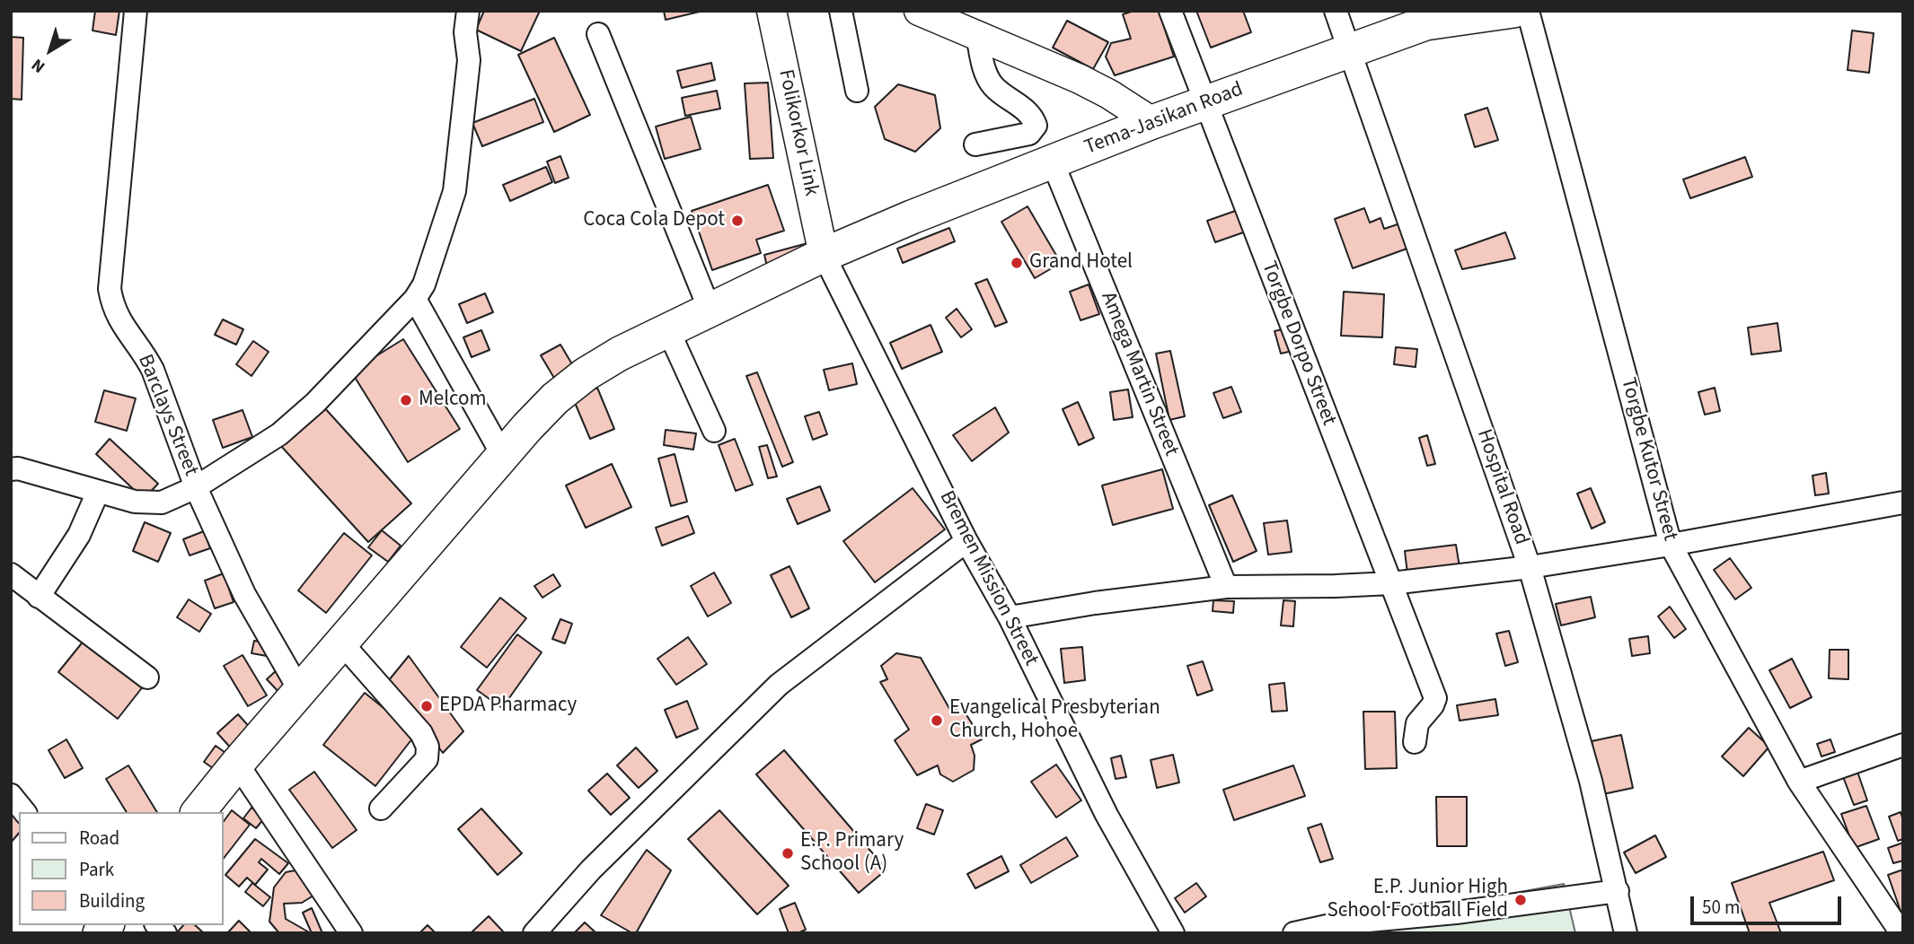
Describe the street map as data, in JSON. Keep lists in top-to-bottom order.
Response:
{
  "streets": {
    "highway": ["Tema-Jasikan Road"],
    "main road": ["Folikorkor Link"],
    "street": [
      "Torgbe Dorpo Street",
      "Amega Martin Street",
      "Barclays Street",
      "Torgbe Kutor Street",
      "Hospital Road",
      "Bremen Mission Street"
    ]
  },
  "crossings": [
    ["Tema-Jasikan Road", "Folikorkor Link"],
    ["Tema-Jasikan Road", "Torgbe Dorpo Street"],
    ["Tema-Jasikan Road", "Amega Martin Street"],
    ["Tema-Jasikan Road", "Barclays Street"],
    ["Tema-Jasikan Road", "Hospital Road"],
    ["Tema-Jasikan Road", "Bremen Mission Street"],
    ["Folikorkor Link", "Bremen Mission Street"]
  ],
  "places": [
    "Coca Cola Depot",
    "Grand Hotel",
    "Melcom",
    "EPDA Pharmacy",
    "Evangelical Presbyterian Church, Hohoe",
    "E.P. Primary School (A)",
    "E.P. Junior High School Football Field"
  ],
  "legend": ["Road", "Park", "Building"],
  "scale_bar": "50 m",
  "north": "bottom left"
}
